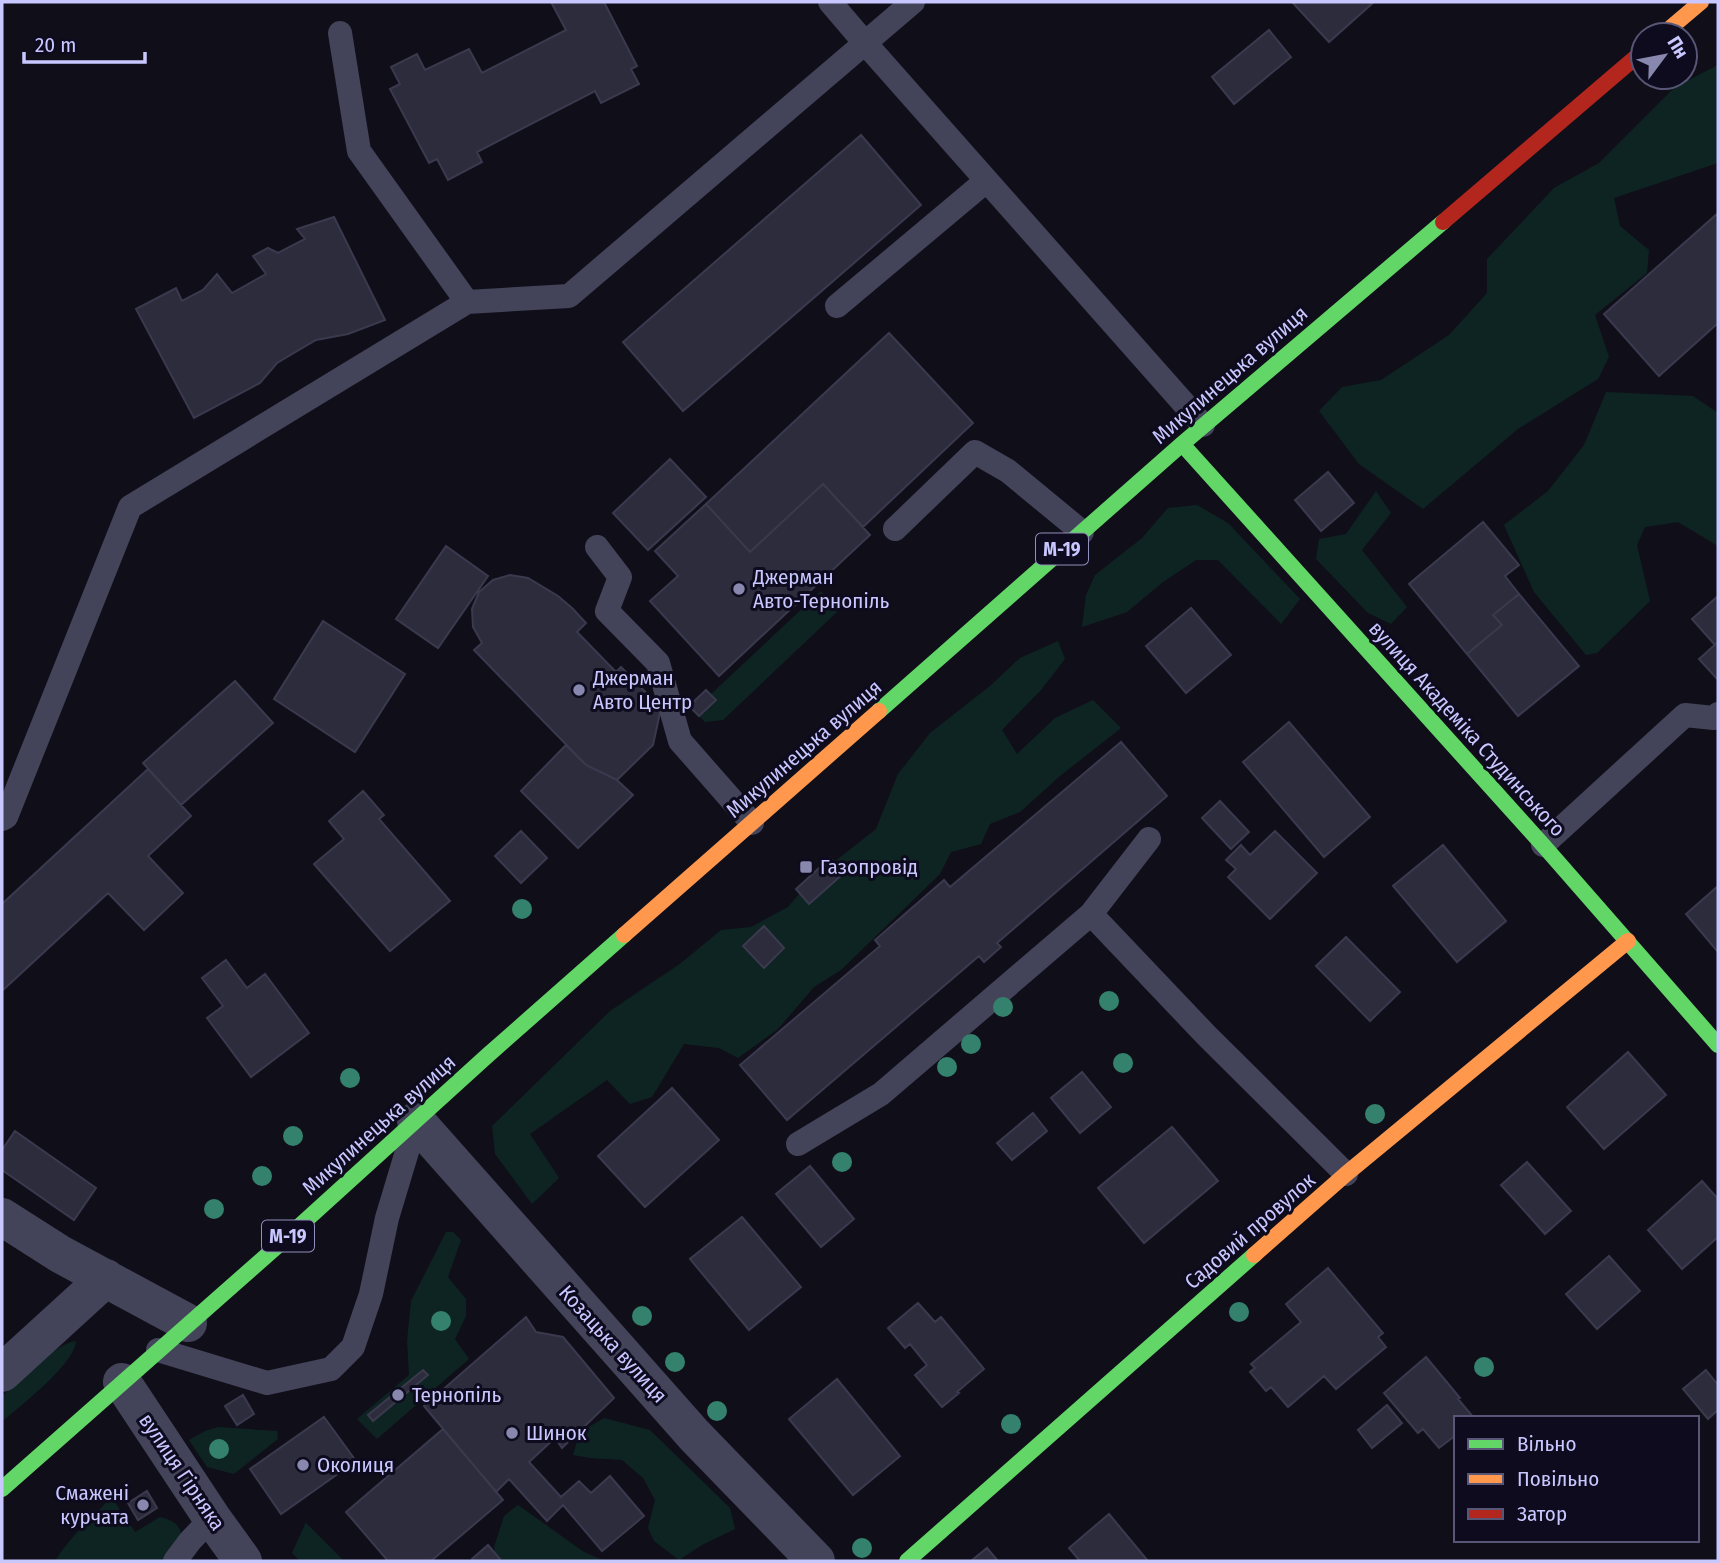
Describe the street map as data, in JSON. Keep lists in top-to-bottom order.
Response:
{
  "streets": {
    "main road": [
      "Микулинецька вулиця",
      "М-19",
      "вулиця Академіка Студинського",
      "Садовий провулок"
    ],
    "street": ["Козацька вулиця", "вулиця Гірняка"]
  },
  "crossings": [
    ["Микулинецька вулиця", "вулиця Академіка Студинського"],
    ["Микулинецька вулиця", "Козацька вулиця"],
    ["Микулинецька вулиця", "вулиця Гірняка"],
    ["вулиця Академіка Студинського", "Садовий провулок"]
  ],
  "places": {
    "other": [
      "Джерман Авто-Тернопіль",
      "Джерман Авто Центр",
      "Тернопіль",
      "Шинок",
      "Околиця",
      "Смажені курчата"
    ],
    "transit": ["Газопровід"]
  },
  "legend": ["Вільно", "Повільно", "Затор"],
  "scale_bar": "20 m",
  "north": "top right"
}
